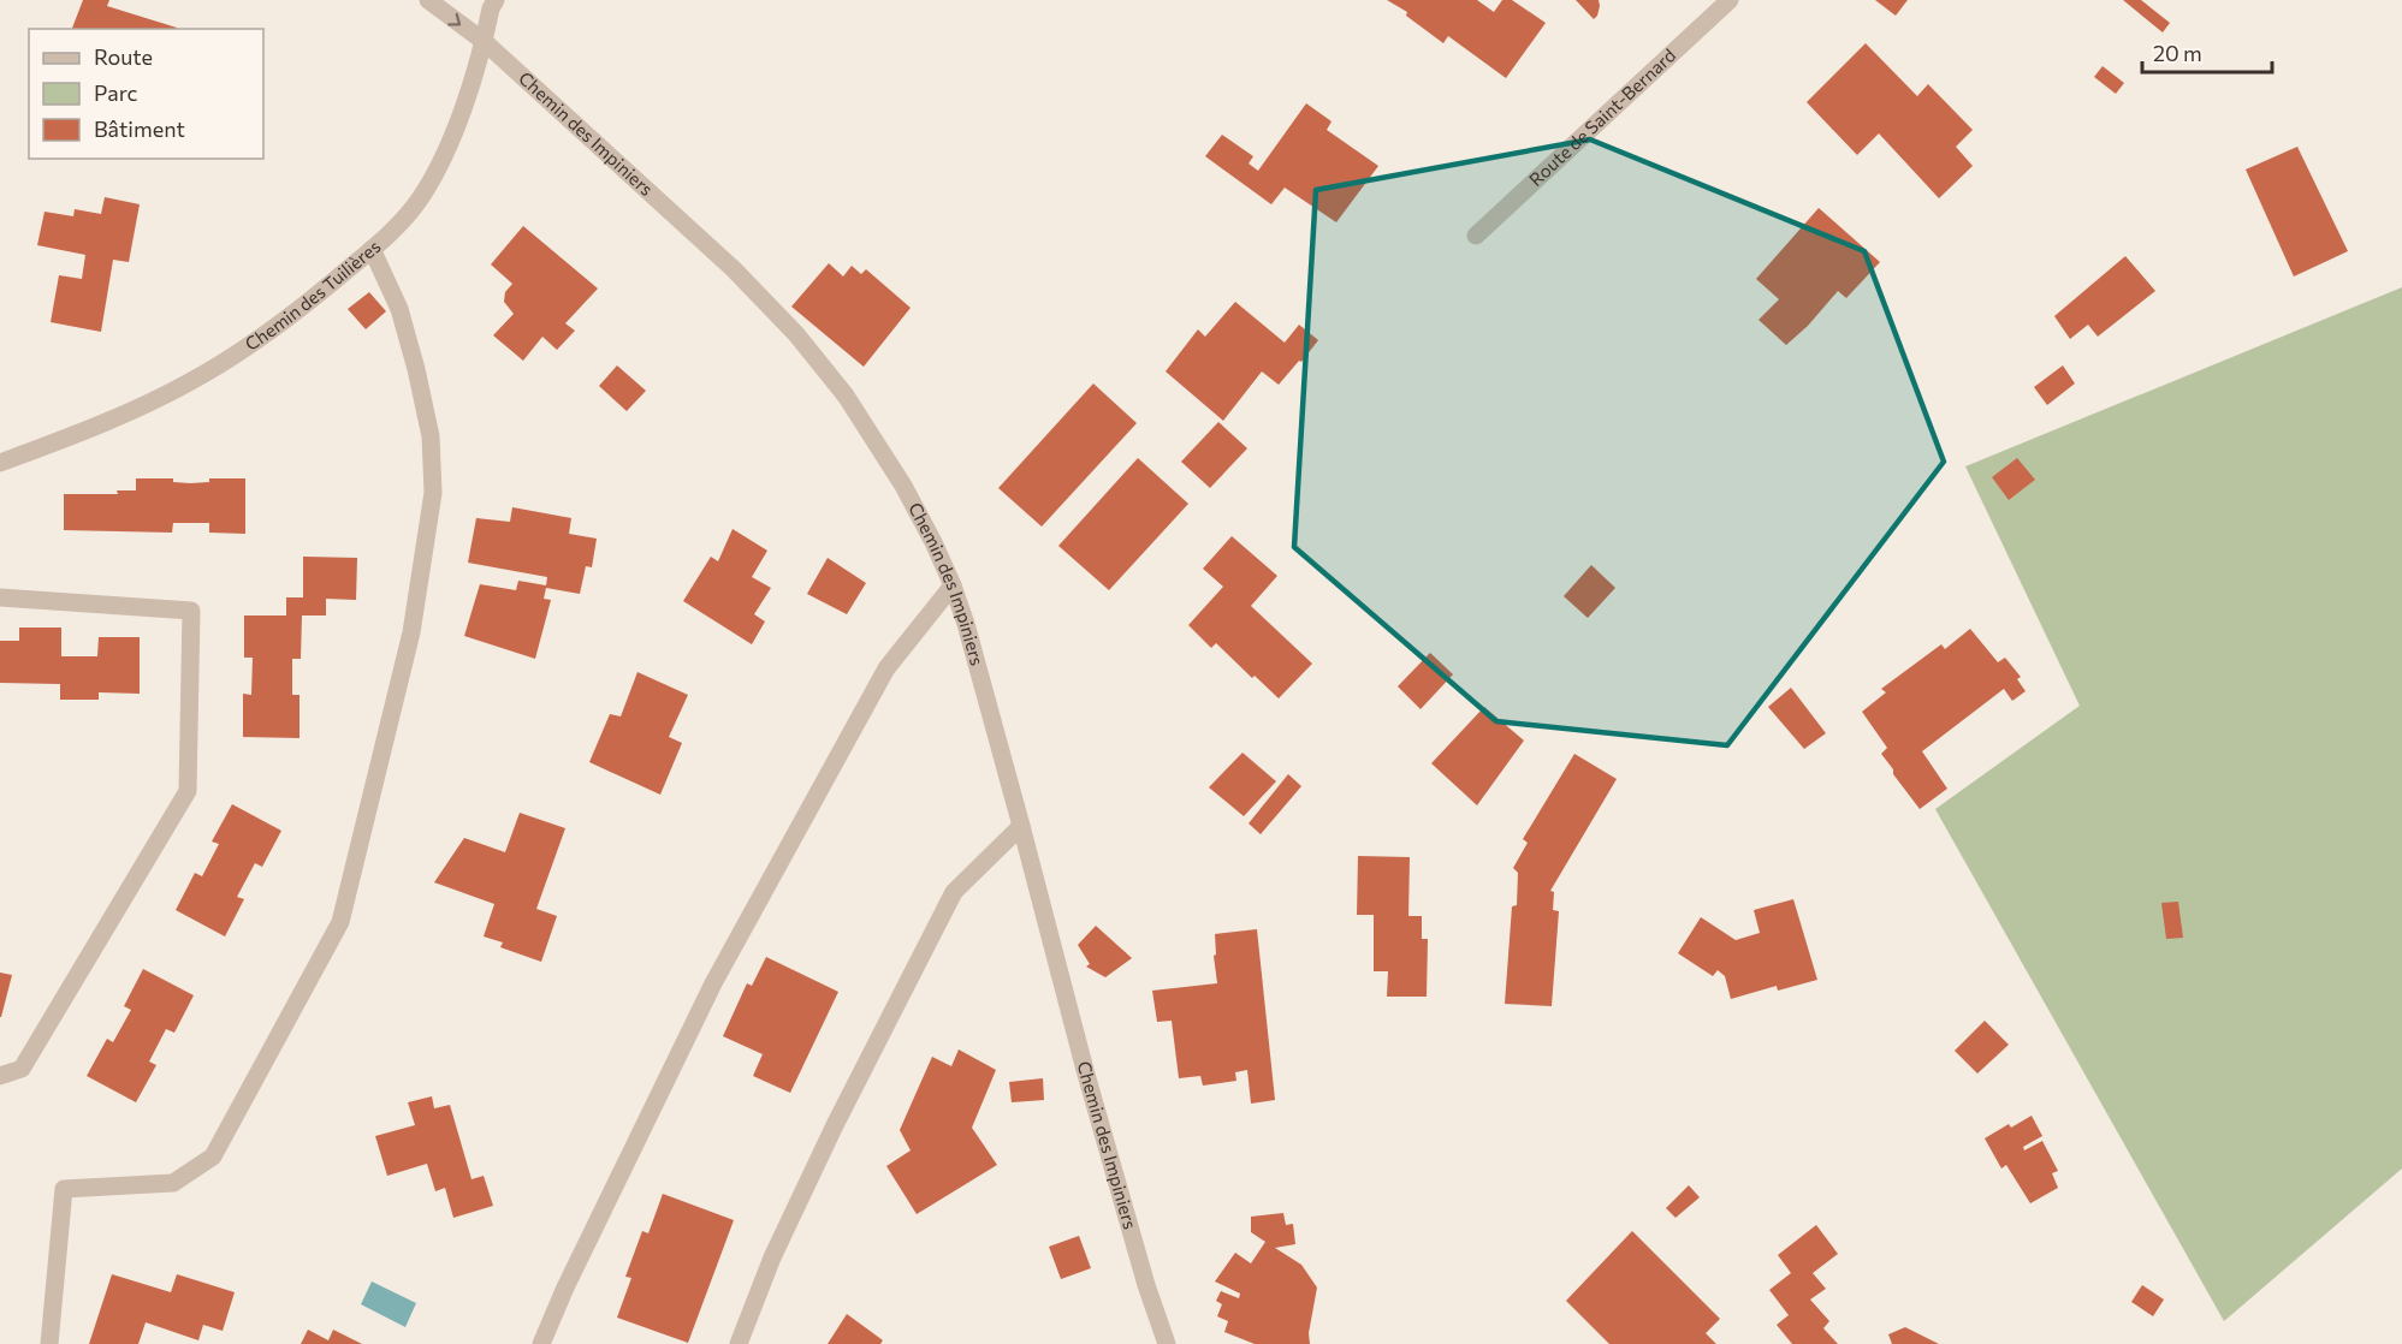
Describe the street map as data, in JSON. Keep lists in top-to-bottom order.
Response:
{
  "streets": {
    "street": ["Route de Saint-Bernard", "Chemin des Impiniers", "Chemin des Tuilières"]
  },
  "crossings": [
    ["Chemin des Impiniers", "Chemin des Tuilières"]
  ],
  "legend": ["Route", "Parc", "Bâtiment"],
  "scale_bar": "20 m"
}
